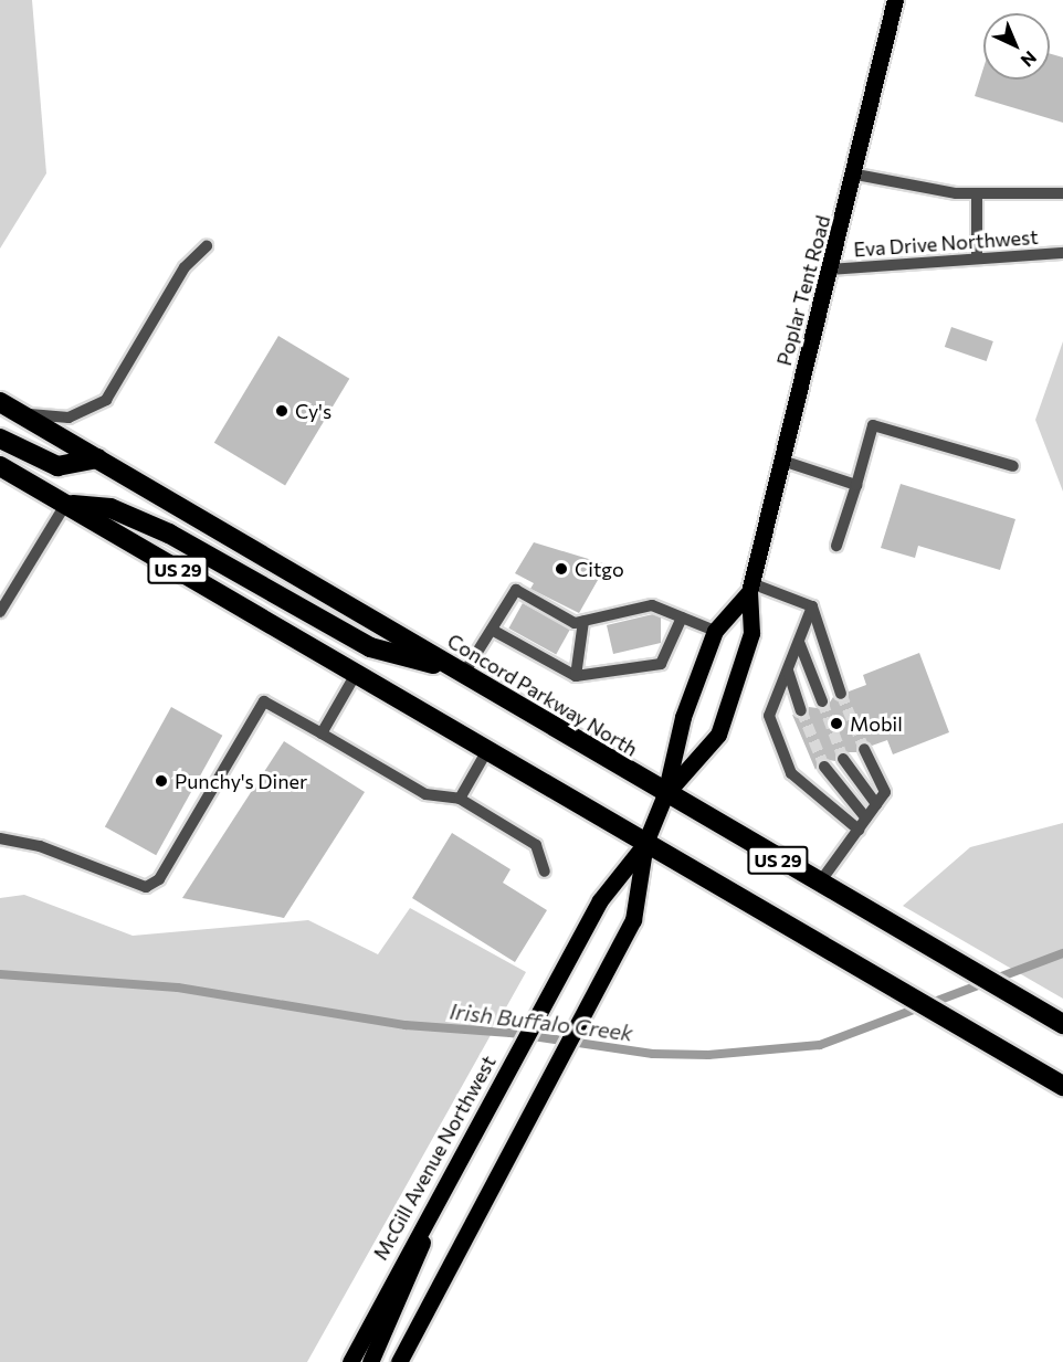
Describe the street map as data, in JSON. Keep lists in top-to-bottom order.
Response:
{
  "streets": {
    "highway": ["US 29", "Concord Parkway North"],
    "main road": ["Poplar Tent Road", "McGill Avenue Northwest"],
    "street": ["Eva Drive Northwest"]
  },
  "crossings": [
    ["Eva Drive Northwest", "Poplar Tent Road"],
    ["Poplar Tent Road", "Concord Parkway North"],
    ["Poplar Tent Road", "McGill Avenue Northwest"],
    ["US 29", "McGill Avenue Northwest"],
    ["Concord Parkway North", "McGill Avenue Northwest"]
  ],
  "water": ["Irish Buffalo Creek"],
  "places": [
    "Cy's",
    "Citgo",
    "Mobil",
    "Punchy's Diner"
  ],
  "north": "bottom right"
}
